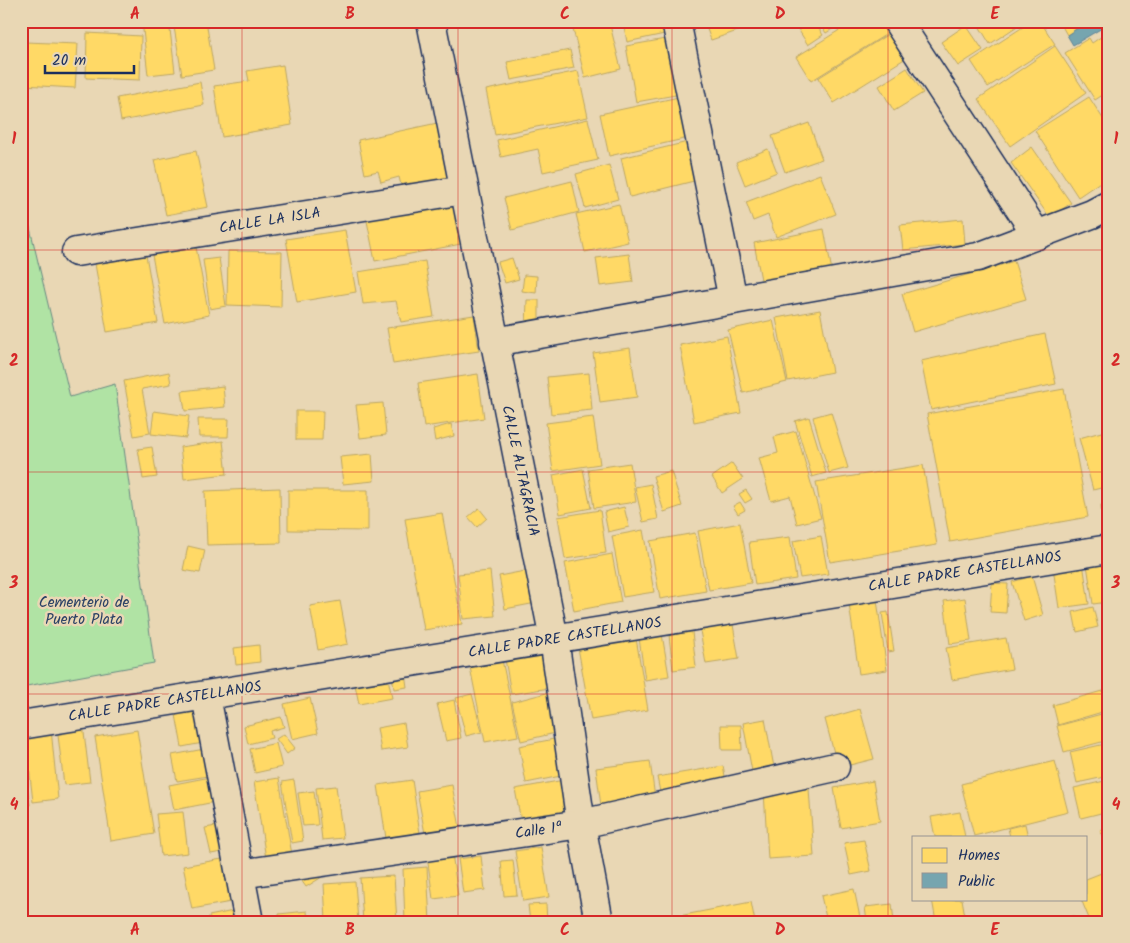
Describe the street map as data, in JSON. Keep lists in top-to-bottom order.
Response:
{
  "streets": {
    "street": [
      "CALLE LA ISLA",
      "CALLE ALTAGRACIA",
      "CALLE PADRE CASTELLANOS",
      "Calle 1ª"
    ]
  },
  "crossings": [
    ["CALLE LA ISLA", "CALLE ALTAGRACIA"],
    ["CALLE ALTAGRACIA", "CALLE PADRE CASTELLANOS"],
    ["CALLE ALTAGRACIA", "Calle 1ª"]
  ],
  "parks": ["Cementerio de Puerto Plata"],
  "legend": ["Homes", "Public"],
  "scale_bar": "20 m",
  "grid": {
    "columns": [
      "A",
      "B",
      "C",
      "D",
      "E"
    ],
    "rows": [
      "1",
      "2",
      "3",
      "4"
    ]
  }
}
